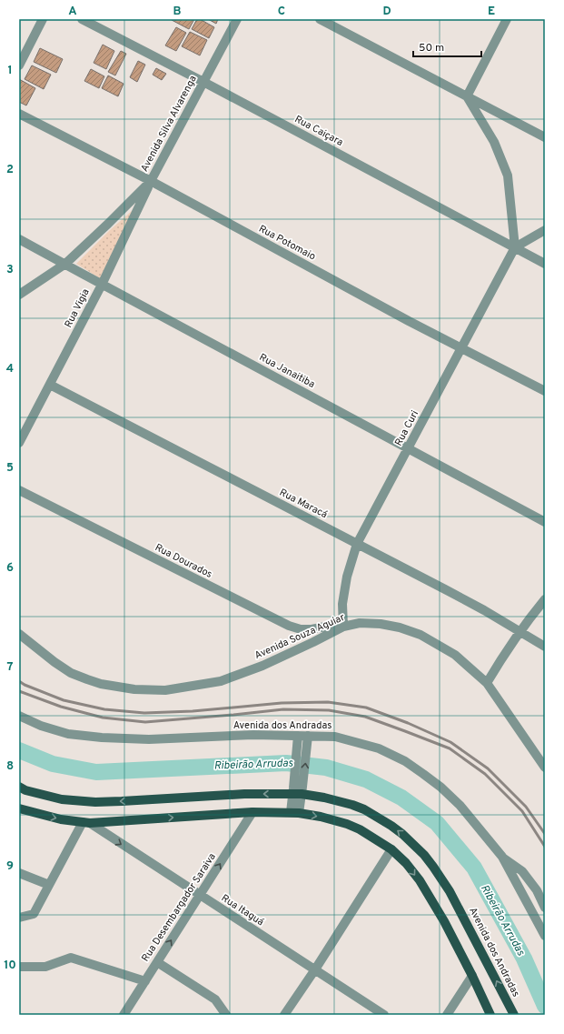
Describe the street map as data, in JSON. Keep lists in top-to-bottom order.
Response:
{
  "streets": {
    "main road": ["Avenida dos Andradas"],
    "street": [
      "Avenida Silva Alvarenga",
      "Rua Caiçara",
      "Rua Potomaio",
      "Rua Vigia",
      "Rua Janaitiba",
      "Rua Curi",
      "Rua Maracá",
      "Rua Dourados",
      "Avenida Souza Aguiar",
      "Rua Desembargador Saraiva",
      "Rua Itaguá"
    ]
  },
  "crossings": [
    ["Avenida Silva Alvarenga", "Rua Caiçara"],
    ["Avenida Silva Alvarenga", "Rua Potomaio"],
    ["Avenida Silva Alvarenga", "Rua Vigia"],
    ["Avenida Silva Alvarenga", "Rua Janaitiba"],
    ["Rua Caiçara", "Rua Curi"],
    ["Rua Potomaio", "Rua Vigia"],
    ["Rua Potomaio", "Rua Curi"],
    ["Rua Vigia", "Rua Janaitiba"],
    ["Rua Vigia", "Rua Maracá"],
    ["Rua Janaitiba", "Rua Curi"],
    ["Rua Curi", "Rua Maracá"],
    ["Rua Curi", "Rua Dourados"],
    ["Rua Curi", "Avenida Souza Aguiar"],
    ["Rua Dourados", "Avenida Souza Aguiar"],
    ["Rua Desembargador Saraiva", "Rua Itaguá"]
  ],
  "one_way": ["Rua Desembargador Saraiva", "Rua Itaguá"],
  "water": ["Ribeirão Arrudas"],
  "scale_bar": "50 m",
  "grid": {
    "columns": [
      "A",
      "B",
      "C",
      "D",
      "E"
    ],
    "rows": [
      "1",
      "2",
      "3",
      "4",
      "5",
      "6",
      "7",
      "8",
      "9",
      "10"
    ]
  }
}
